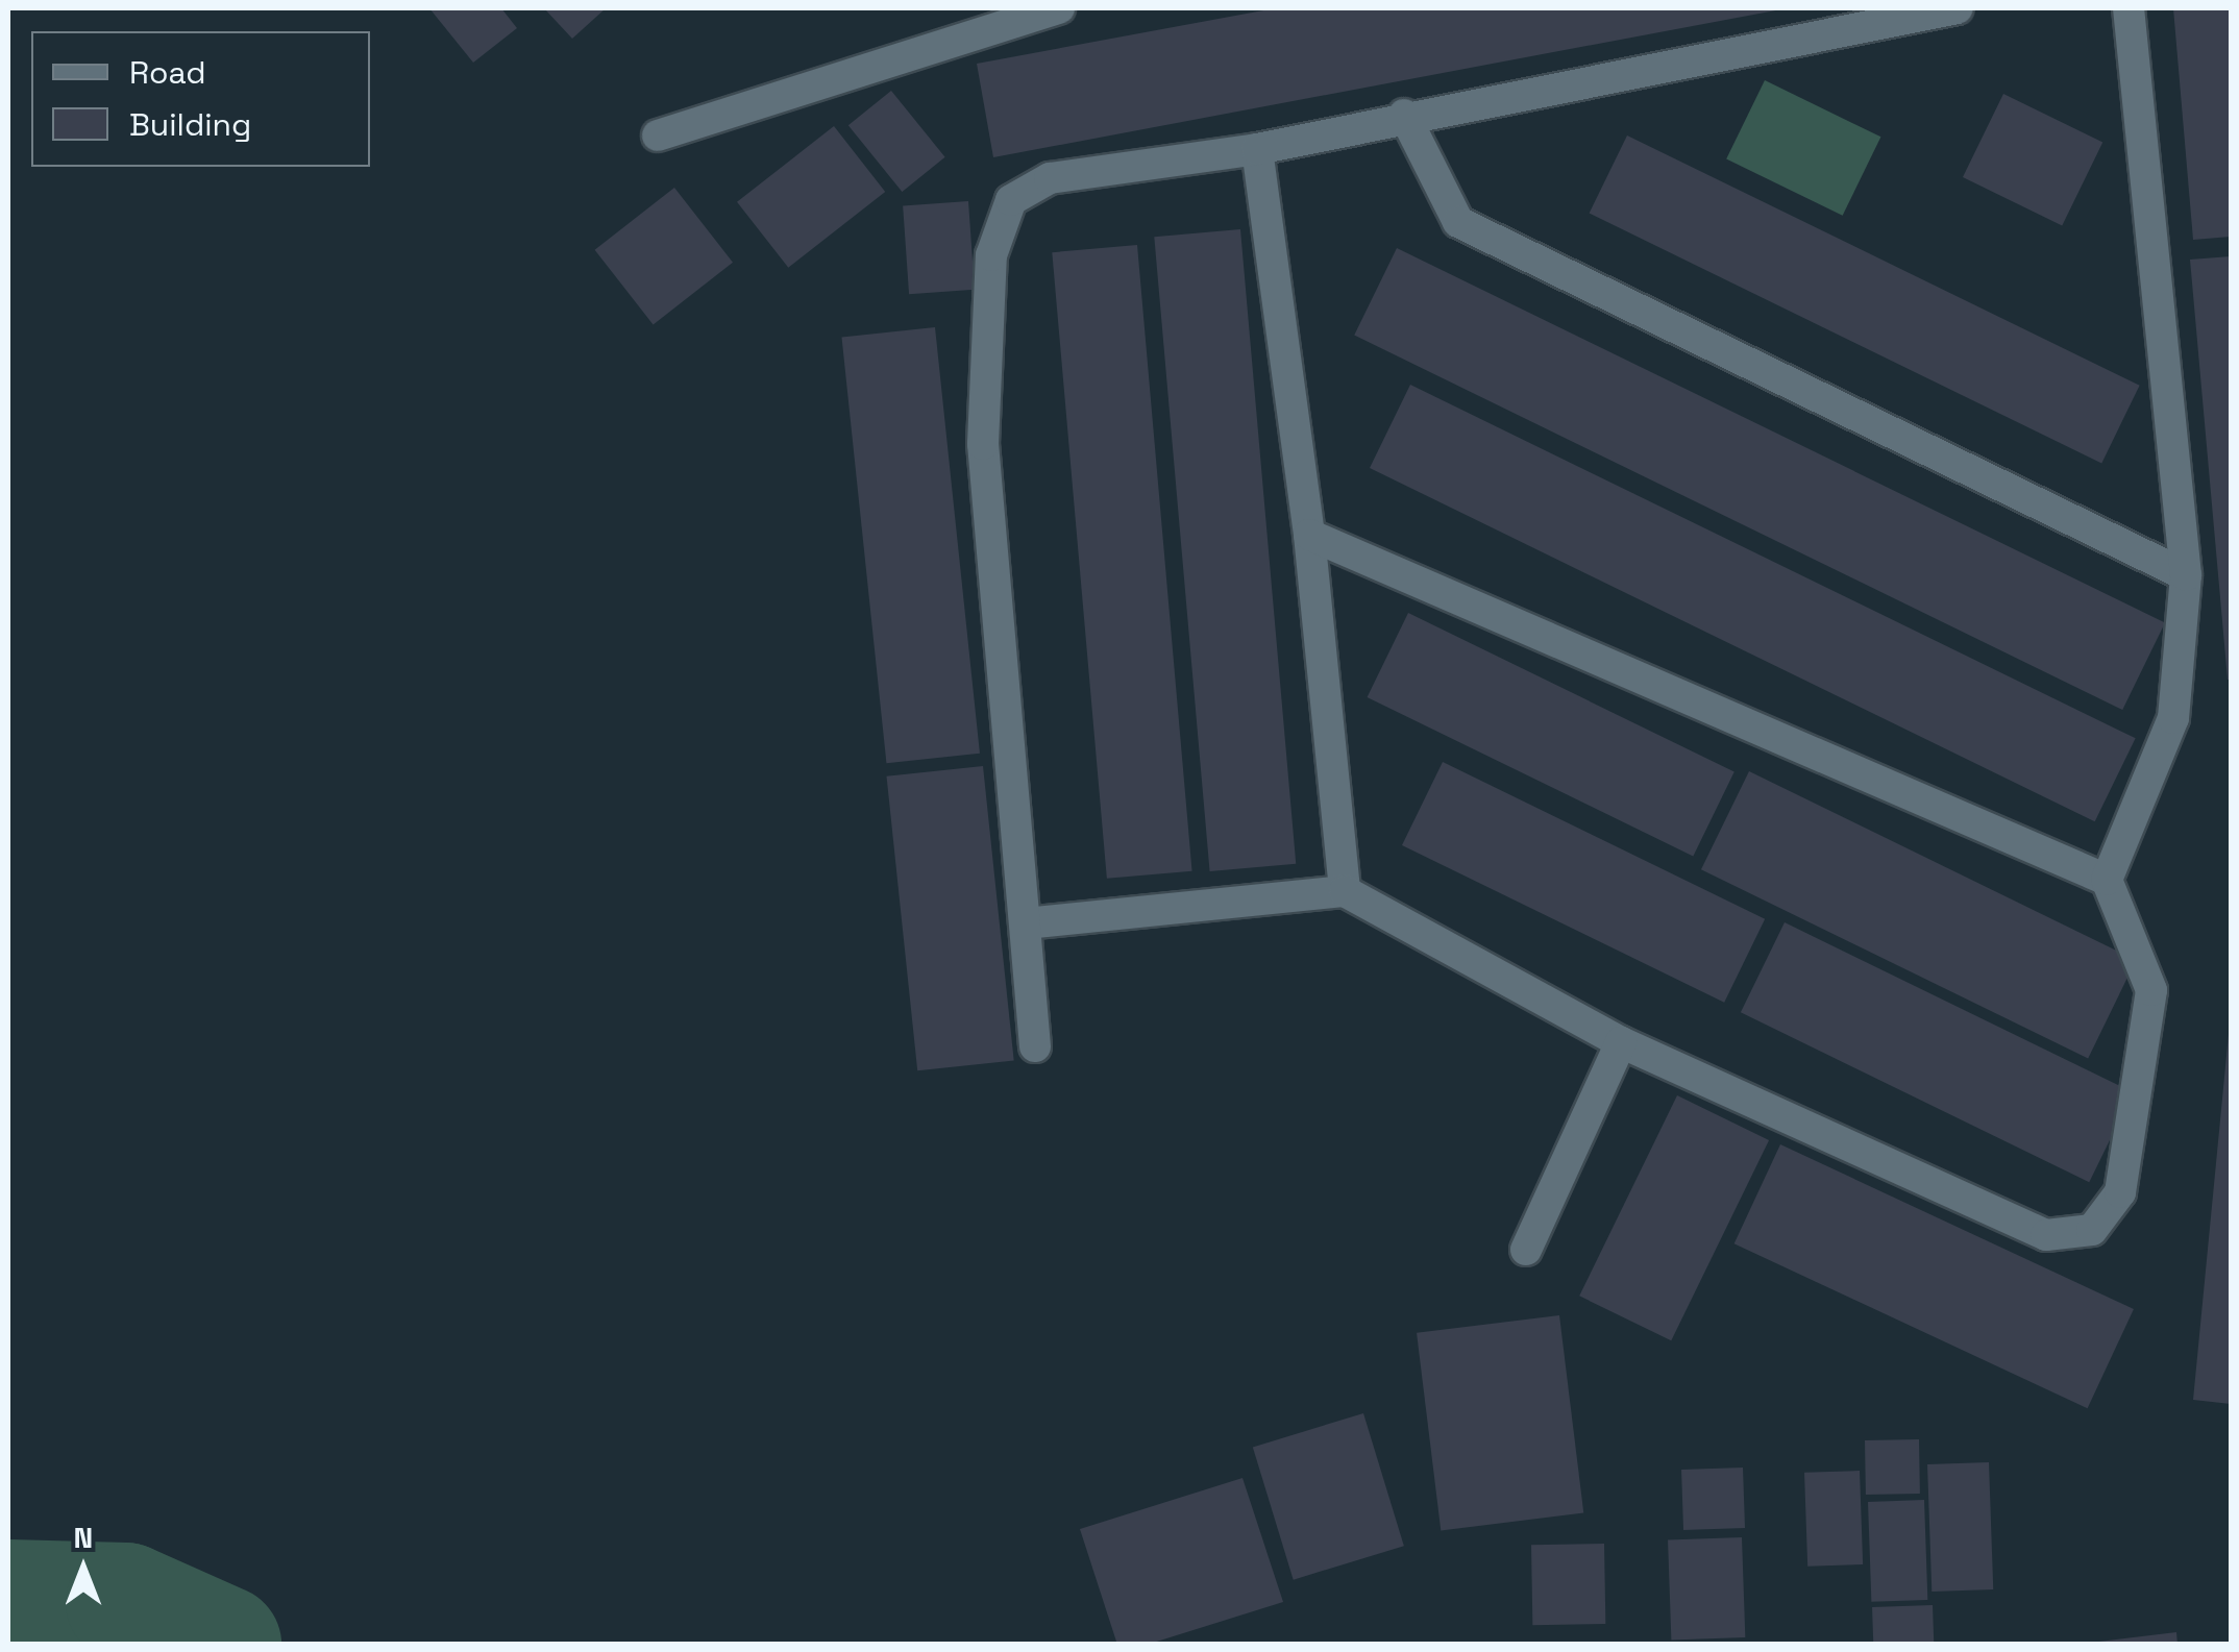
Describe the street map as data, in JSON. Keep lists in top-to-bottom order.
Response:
{
  "legend": ["Road", "Building"],
  "north": "top"
}
